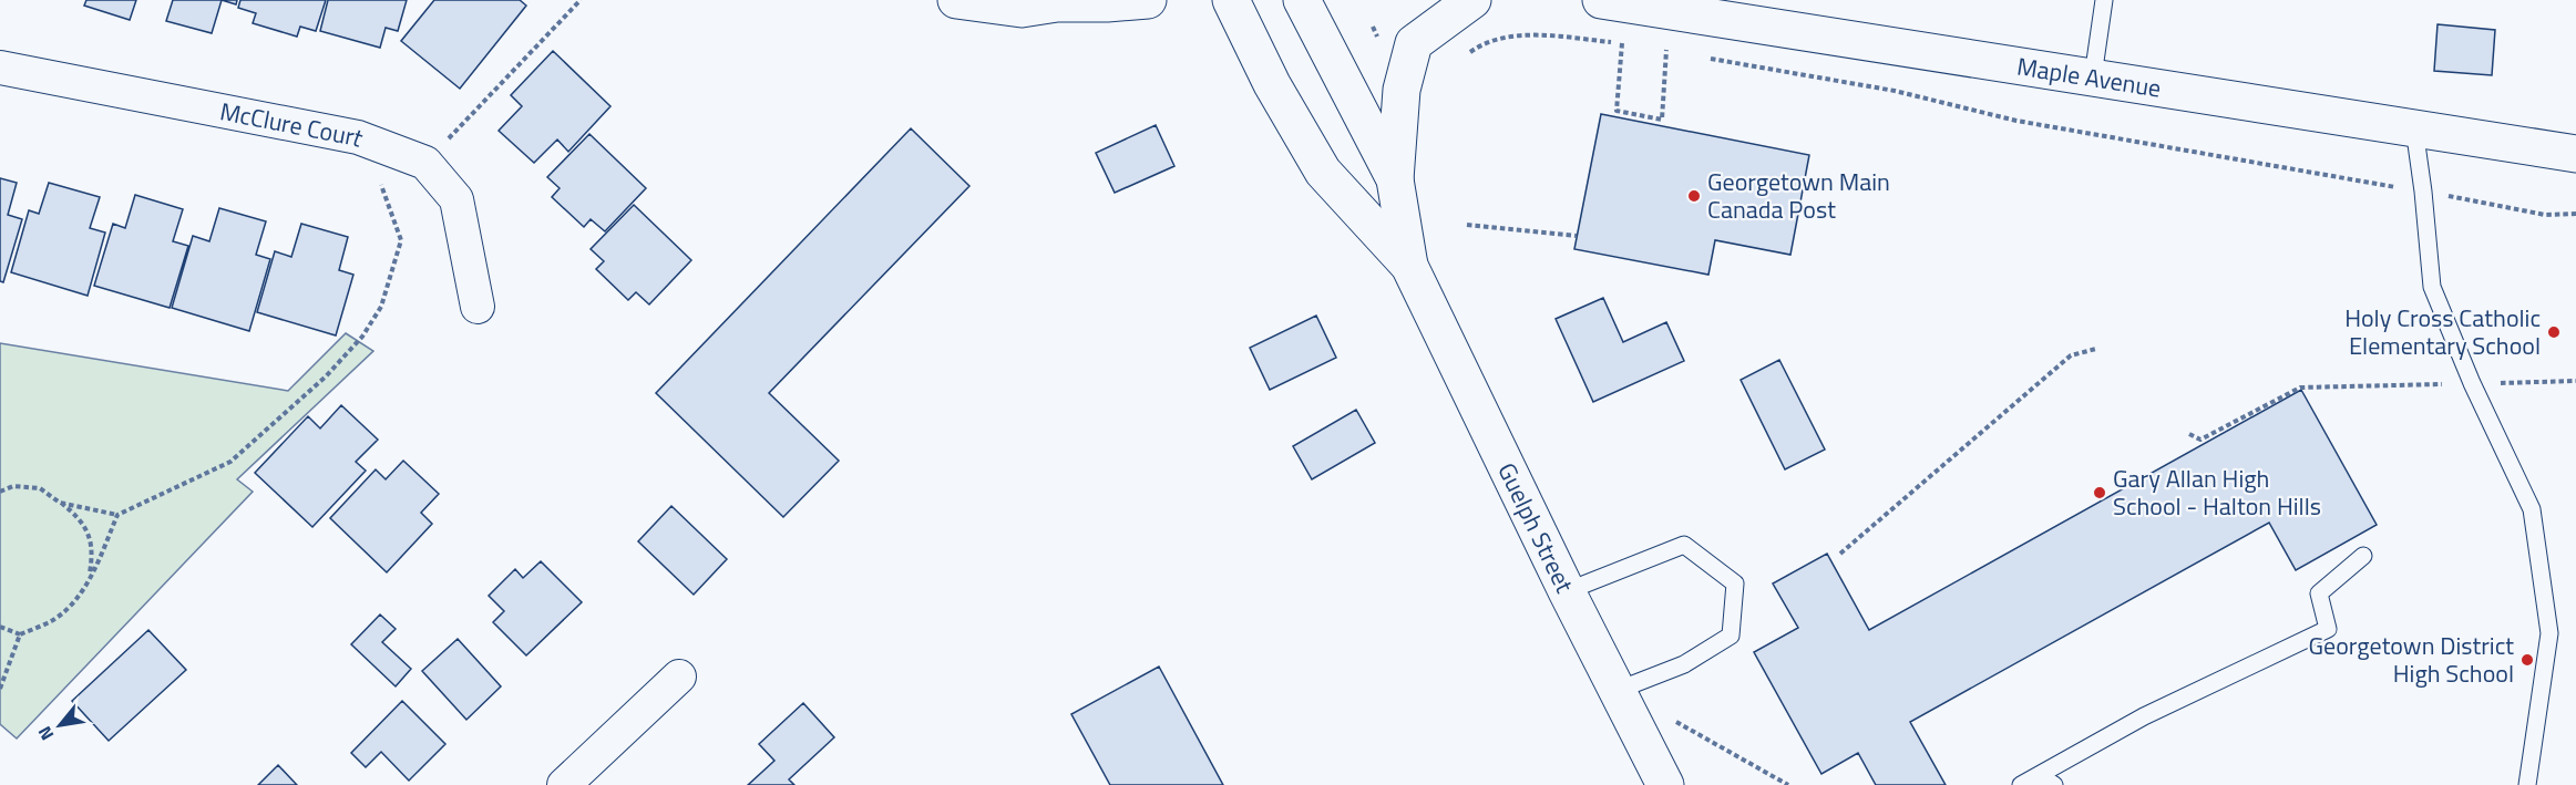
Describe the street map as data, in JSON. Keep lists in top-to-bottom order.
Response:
{
  "streets": {
    "main road": ["Maple Avenue", "Guelph Street"],
    "street": ["McClure Court"]
  },
  "places": [
    "Georgetown Main Canada Post",
    "Holy Cross Catholic Elementary School",
    "Gary Allan High School - Halton Hills",
    "Georgetown District High School"
  ],
  "north": "bottom left"
}
